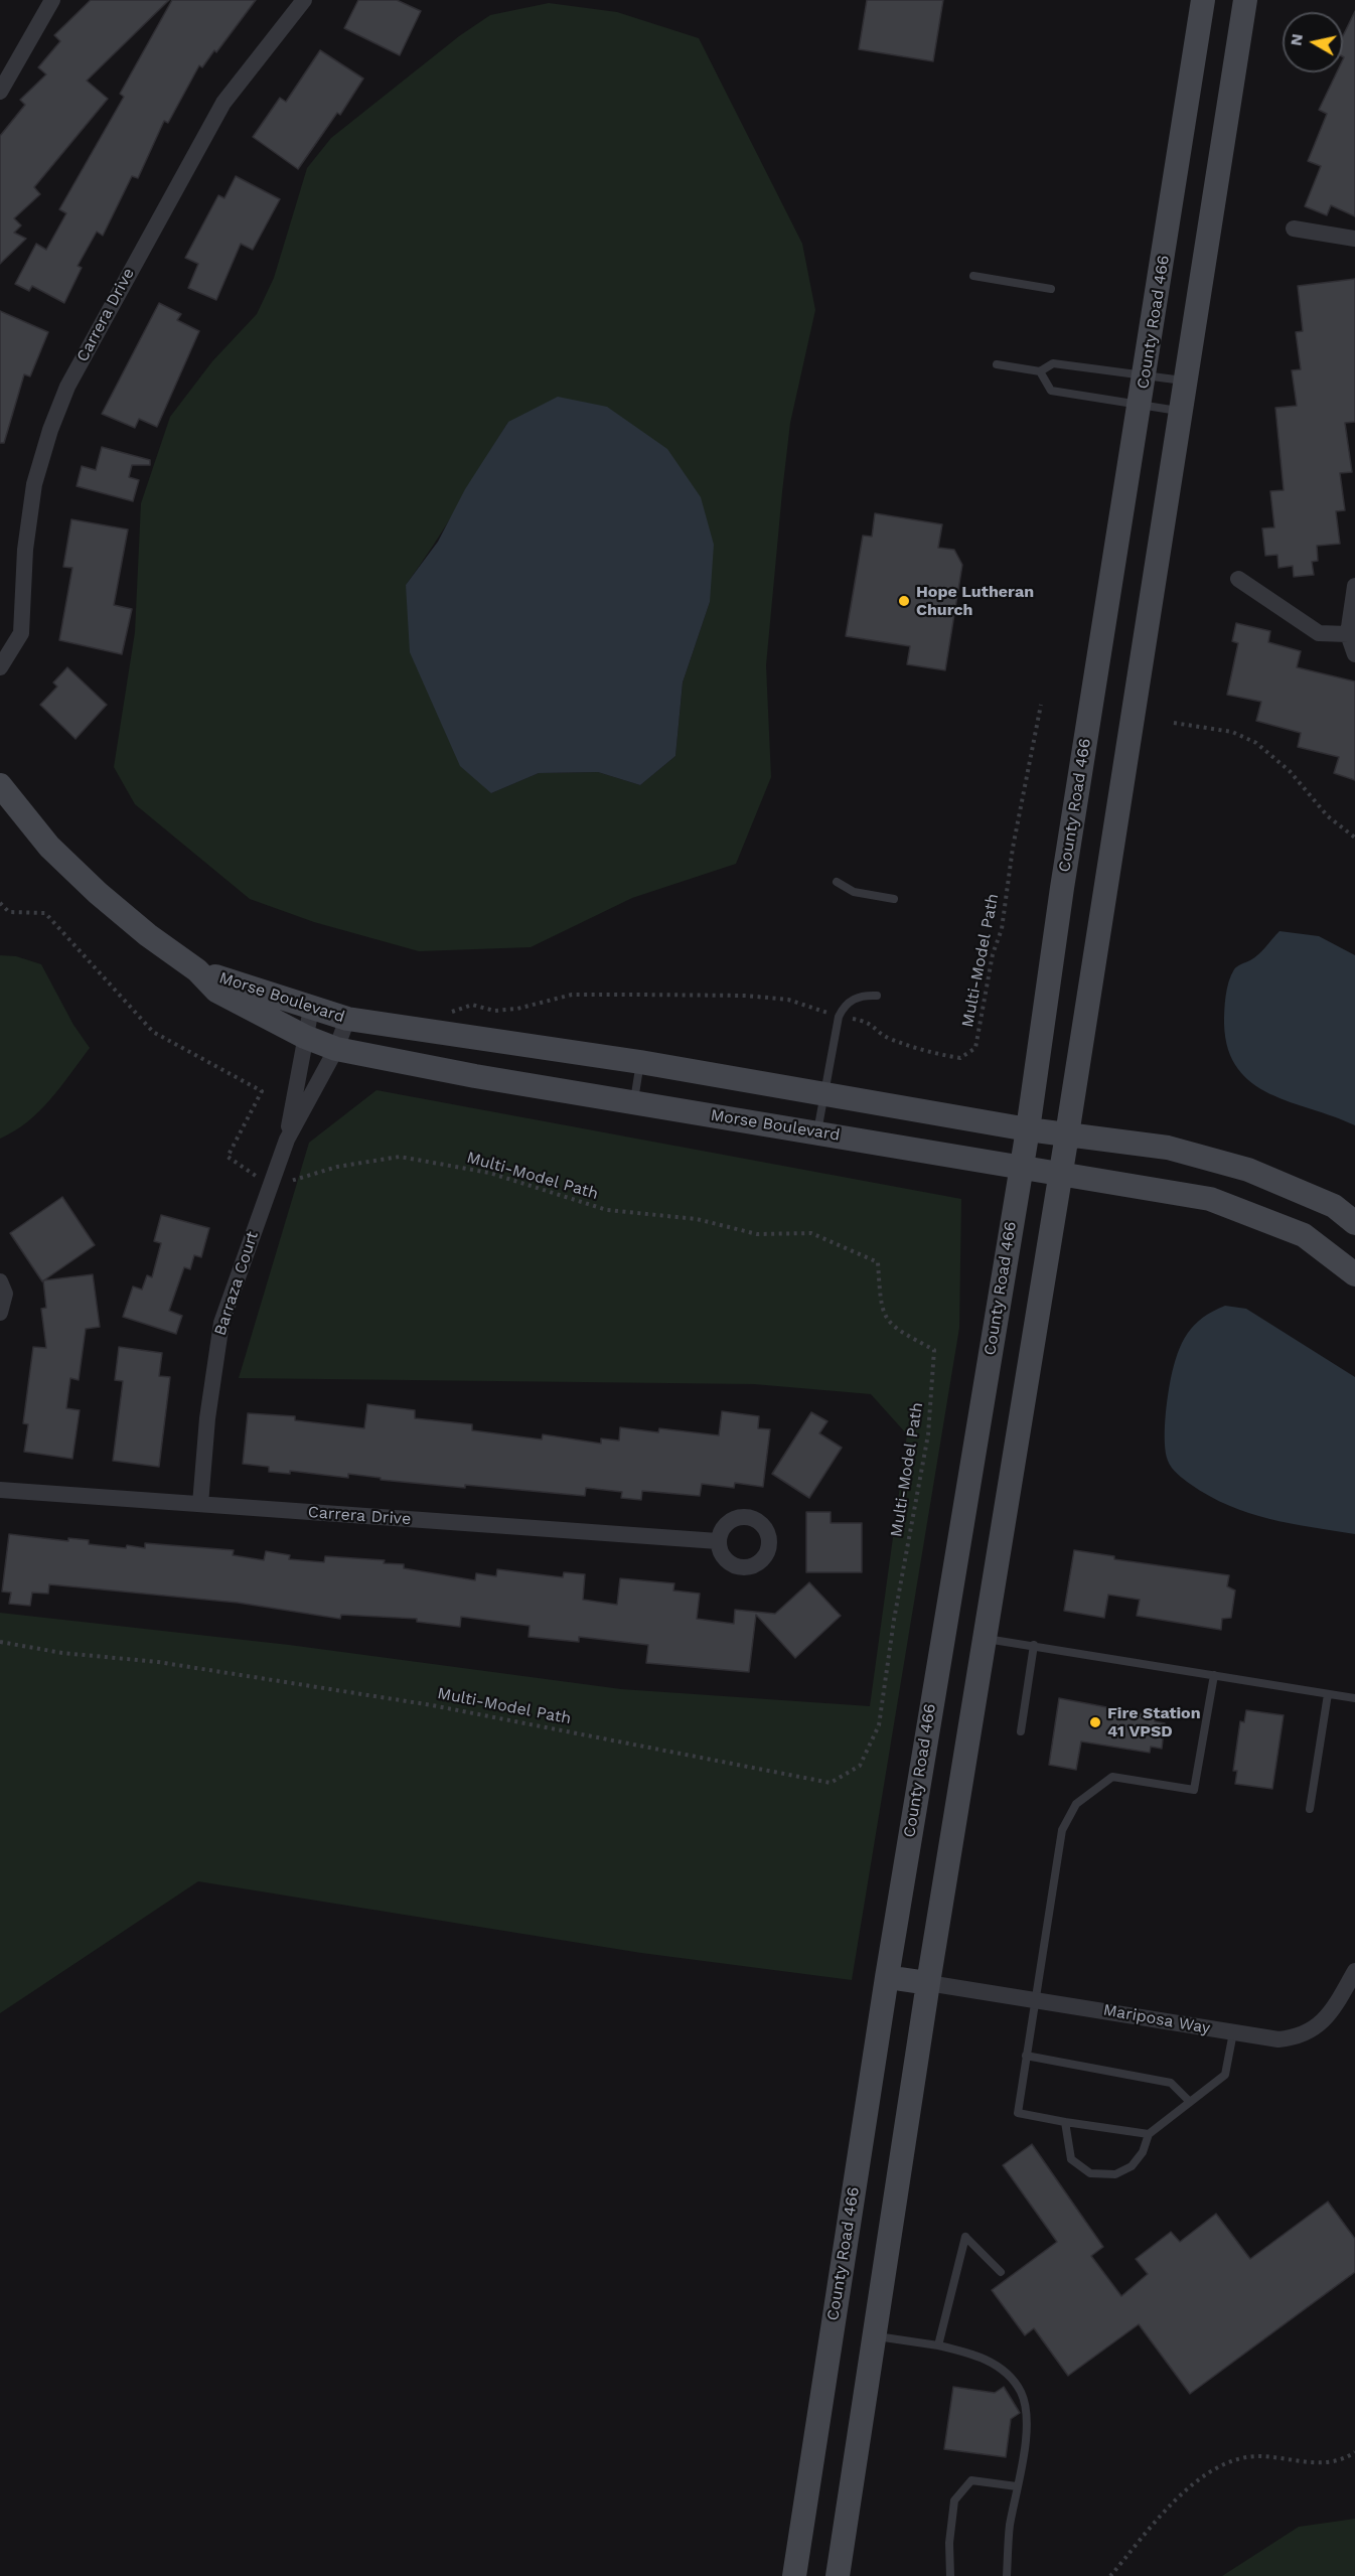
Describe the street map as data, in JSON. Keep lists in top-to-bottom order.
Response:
{
  "streets": {
    "main road": ["County Road 466", "Morse Boulevard"],
    "street": ["Carrera Drive", "Barraza Court", "Mariposa Way"],
    "path": ["Multi-Model Path"]
  },
  "crossings": [
    ["Carrera Drive", "Barraza Court"],
    ["County Road 466", "Morse Boulevard"],
    ["Multi-Model Path", "Morse Boulevard"],
    ["Multi-Model Path", "Barraza Court"],
    ["Morse Boulevard", "Barraza Court"]
  ],
  "places": ["Hope Lutheran Church", "Fire Station 41 VPSD"],
  "north": "left"
}
